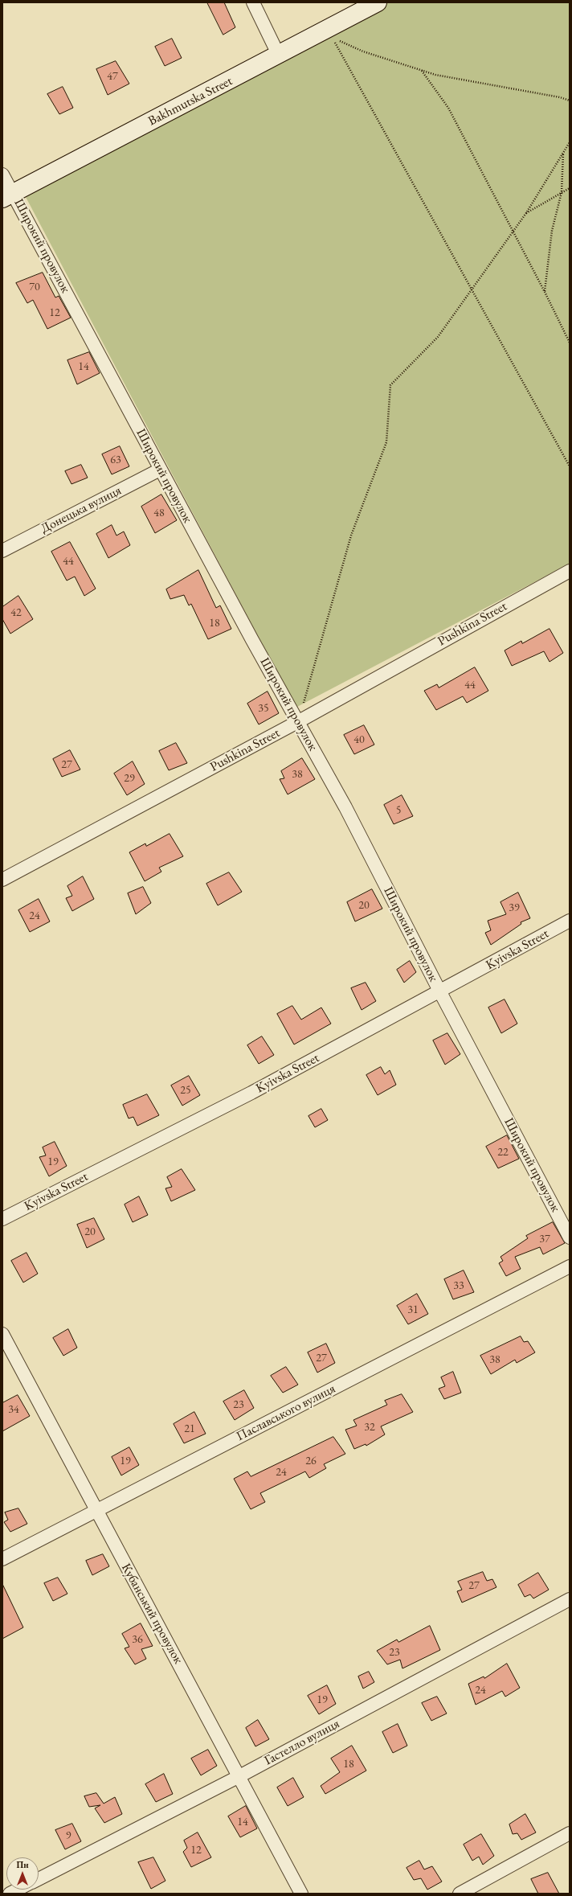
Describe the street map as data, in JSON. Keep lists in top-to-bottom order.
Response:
{
  "streets": {
    "street": [
      "Bakhmutska Street",
      "Широкий провулок",
      "Донецька вулиця",
      "Pushkina Street",
      "Kyivska Street",
      "Паславського вулиця",
      "Кубанський провулок",
      "Гастелло вулиця"
    ]
  },
  "crossings": [
    ["Bakhmutska Street", "Широкий провулок"],
    ["Широкий провулок", "Донецька вулиця"],
    ["Широкий провулок", "Pushkina Street"],
    ["Широкий провулок", "Kyivska Street"],
    ["Паславського вулиця", "Кубанський провулок"],
    ["Кубанський провулок", "Гастелло вулиця"]
  ],
  "house_numbers": [
    "47",
    "70",
    "12",
    "14",
    "63",
    "48",
    "44",
    "42",
    "18",
    "44",
    "35",
    "40",
    "27",
    "38",
    "29",
    "5",
    "20",
    "39",
    "24",
    "25",
    "22",
    "19",
    "20",
    "37",
    "33",
    "31",
    "27",
    "38",
    "23",
    "34",
    "32",
    "21",
    "19",
    "26",
    "24",
    "27",
    "36",
    "23",
    "24",
    "19",
    "18",
    "14",
    "9",
    "12"
  ],
  "north": "top"
}
